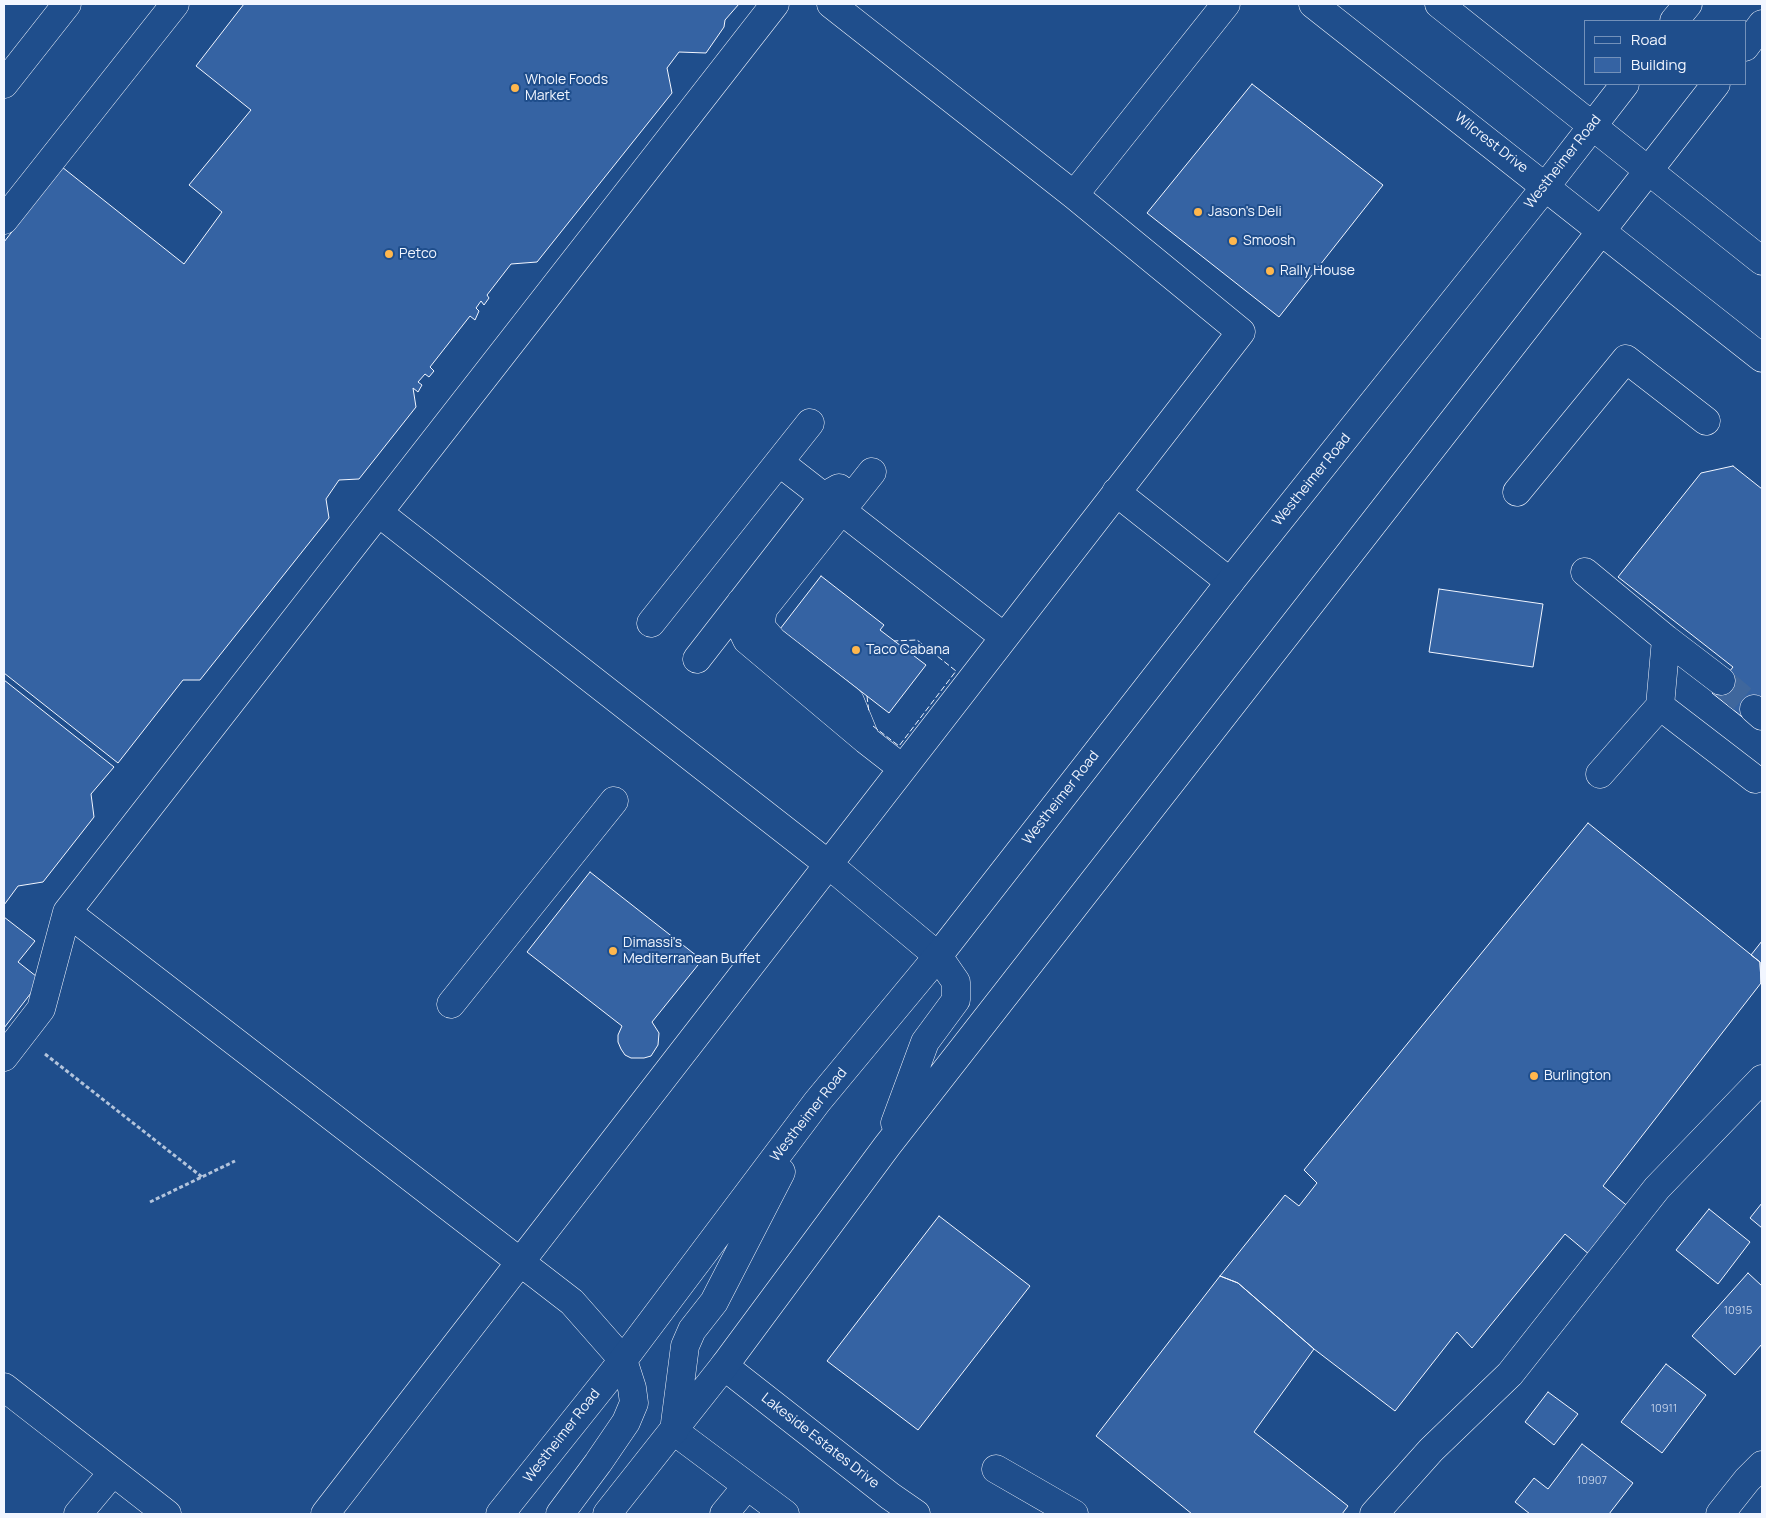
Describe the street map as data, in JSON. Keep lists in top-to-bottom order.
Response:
{
  "streets": {
    "main road": ["Wilcrest Drive", "Westheimer Road", "Lakeside Estates Drive"]
  },
  "crossings": [
    ["Wilcrest Drive", "Westheimer Road"]
  ],
  "places": [
    "Whole Foods Market",
    "Jason's Deli",
    "Smoosh",
    "Petco",
    "Rally House",
    "Taco Cabana",
    "Dimassi's Mediterranean Buffet",
    "Burlington"
  ],
  "house_numbers": ["10915", "10911", "10907"],
  "legend": ["Road", "Building"]
}
